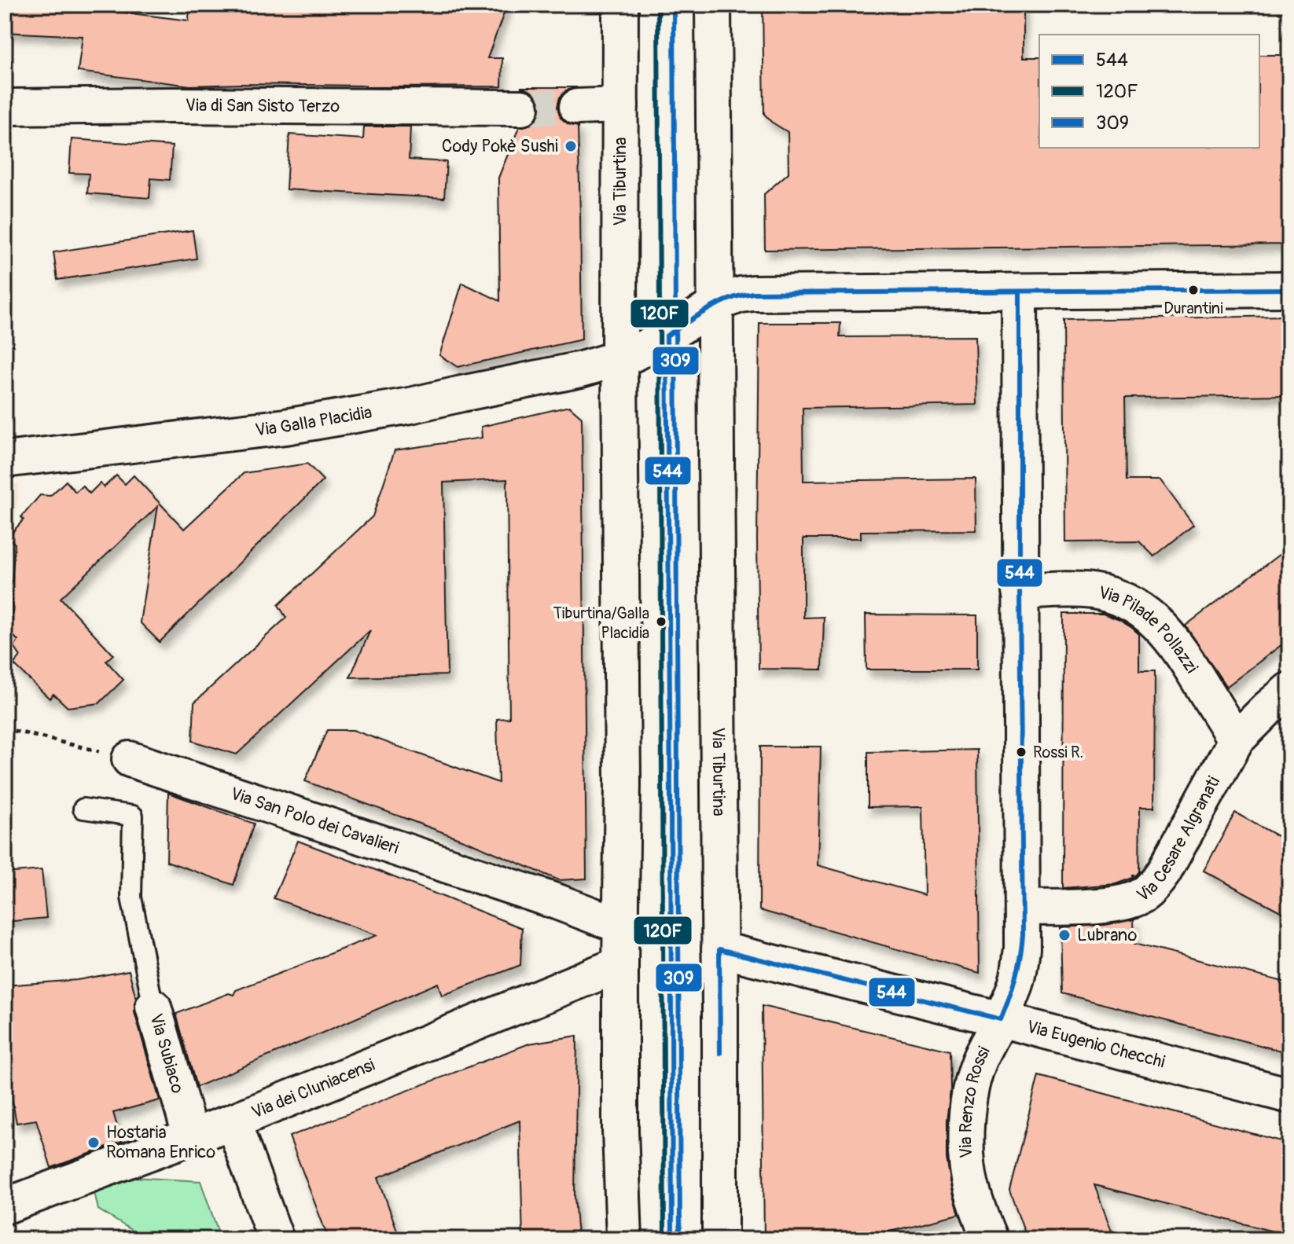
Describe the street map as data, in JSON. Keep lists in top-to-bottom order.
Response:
{
  "streets": {
    "street": [
      "Via di San Sisto Terzo",
      "Via Tiburtina",
      "Via Galla Placidia",
      "Via Pilade Pollazzi",
      "Via San Polo dei Cavalieri",
      "Via Cesare Algranati",
      "Via Eugenio Checchi",
      "Via Subiaco",
      "Via dei Cluniacensi",
      "Via Renzo Rossi"
    ]
  },
  "crossings": [
    ["Via Tiburtina", "Via Galla Placidia"],
    ["Via Tiburtina", "Via San Polo dei Cavalieri"],
    ["Via Tiburtina", "Via Eugenio Checchi"],
    ["Via Tiburtina", "Via dei Cluniacensi"],
    ["Via Pilade Pollazzi", "Via Cesare Algranati"],
    ["Via Pilade Pollazzi", "Via Renzo Rossi"],
    ["Via Cesare Algranati", "Via Renzo Rossi"],
    ["Via Eugenio Checchi", "Via Renzo Rossi"],
    ["Via Subiaco", "Via dei Cluniacensi"]
  ],
  "places": [
    "Cody Pokè Sushi",
    "Durantini",
    "Tiburtina/Galla Placidia",
    "Rossi R.",
    "Lubrano",
    "Hostaria Romana Enrico"
  ],
  "lines": ["transit line 120F", "transit line 309", "transit line 544"],
  "legend": ["544", "120F", "309"]
}
